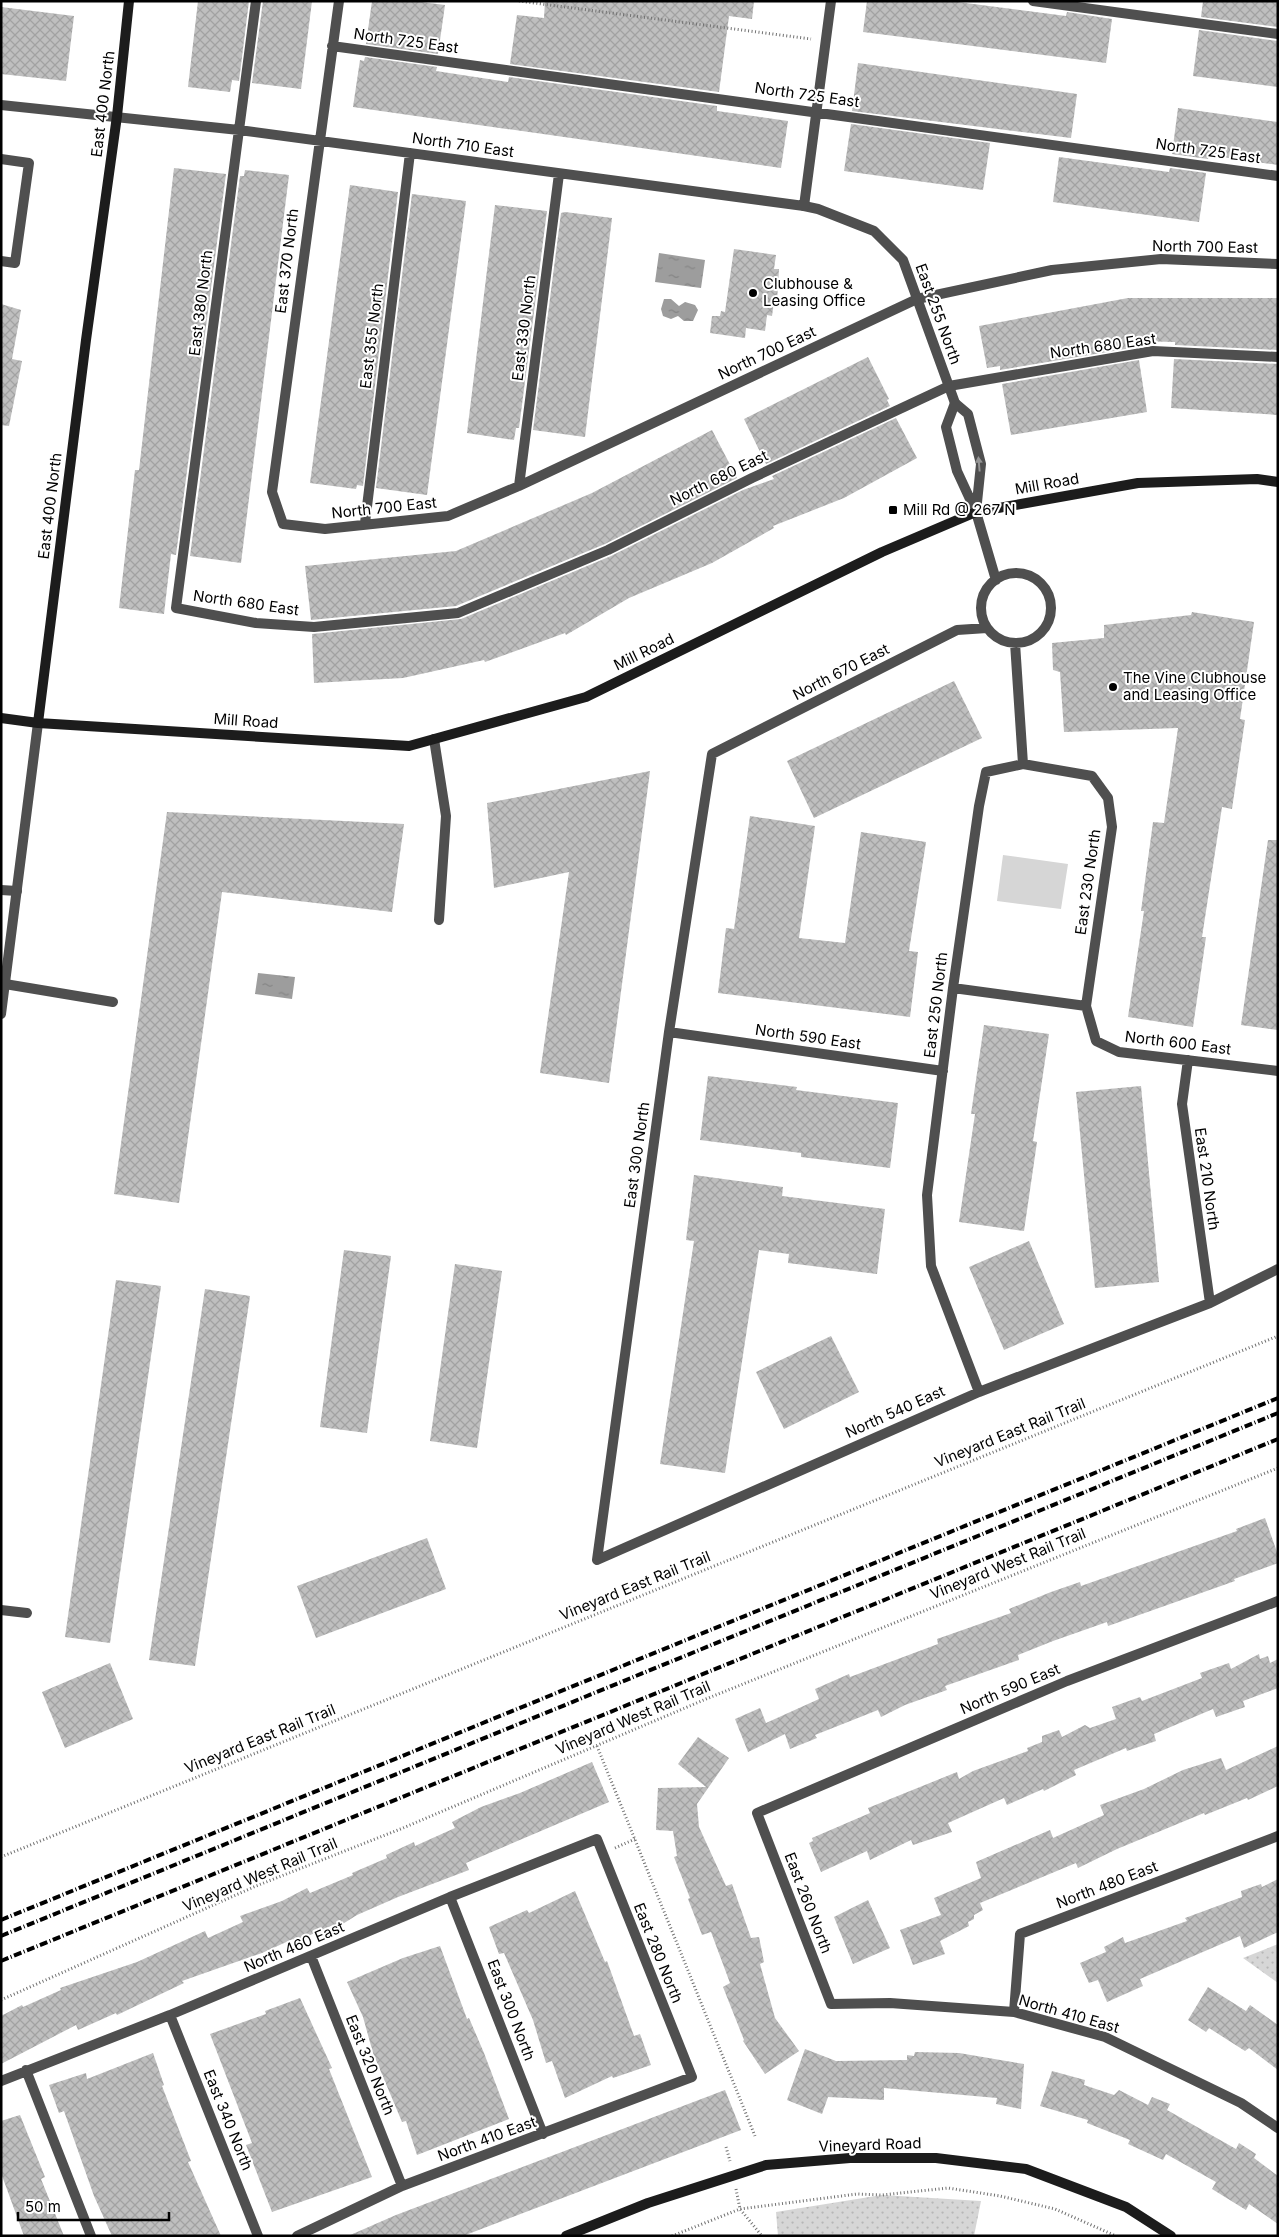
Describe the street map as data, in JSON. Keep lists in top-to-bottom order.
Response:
{
  "streets": {
    "street": [
      "North 725 East",
      "East 400 North",
      "North 710 East",
      "North 700 East",
      "East 370 North",
      "East 380 North",
      "East 255 North",
      "East 330 North",
      "East 355 North",
      "North 680 East",
      "Mill Road",
      "North 670 East",
      "East 230 North",
      "East 250 North",
      "North 590 East",
      "North 600 East",
      "East 300 North",
      "East 210 North",
      "North 540 East",
      "North 480 East",
      "East 260 North",
      "North 460 East",
      "East 280 North",
      "North 410 East",
      "East 320 North",
      "East 340 North",
      "Vineyard Road"
    ],
    "path": ["Vineyard East Rail Trail", "Vineyard West Rail Trail"]
  },
  "crossings": [
    ["North 725 East", "East 370 North"],
    ["East 400 North", "North 710 East"],
    ["East 400 North", "Mill Road"],
    ["North 710 East", "East 370 North"],
    ["North 710 East", "East 380 North"],
    ["North 710 East", "East 255 North"],
    ["North 710 East", "East 330 North"],
    ["North 710 East", "East 355 North"],
    ["North 700 East", "East 370 North"],
    ["North 700 East", "East 255 North"],
    ["North 700 East", "East 330 North"],
    ["North 700 East", "East 355 North"],
    ["East 380 North", "North 680 East"],
    ["East 255 North", "North 680 East"],
    ["East 255 North", "Mill Road"],
    ["North 670 East", "East 300 North"],
    ["East 230 North", "East 250 North"],
    ["East 230 North", "North 600 East"],
    ["East 250 North", "North 590 East"],
    ["East 250 North", "North 540 East"],
    ["North 590 East", "East 300 North"],
    ["North 590 East", "East 260 North"],
    ["North 600 East", "East 210 North"],
    ["East 300 North", "North 540 East"],
    ["East 300 North", "North 460 East"],
    ["East 300 North", "North 410 East"],
    ["East 210 North", "North 540 East"],
    ["North 480 East", "North 410 East"],
    ["East 260 North", "North 410 East"],
    ["North 460 East", "East 280 North"],
    ["North 460 East", "East 320 North"],
    ["North 460 East", "East 340 North"],
    ["East 280 North", "North 410 East"],
    ["North 410 East", "East 320 North"]
  ],
  "places": {
    "other": ["Clubhouse & Leasing Office", "The Vine Clubhouse and Leasing Office"],
    "transit": ["Mill Rd @ 267 N"]
  },
  "scale_bar": "50 m"
}
